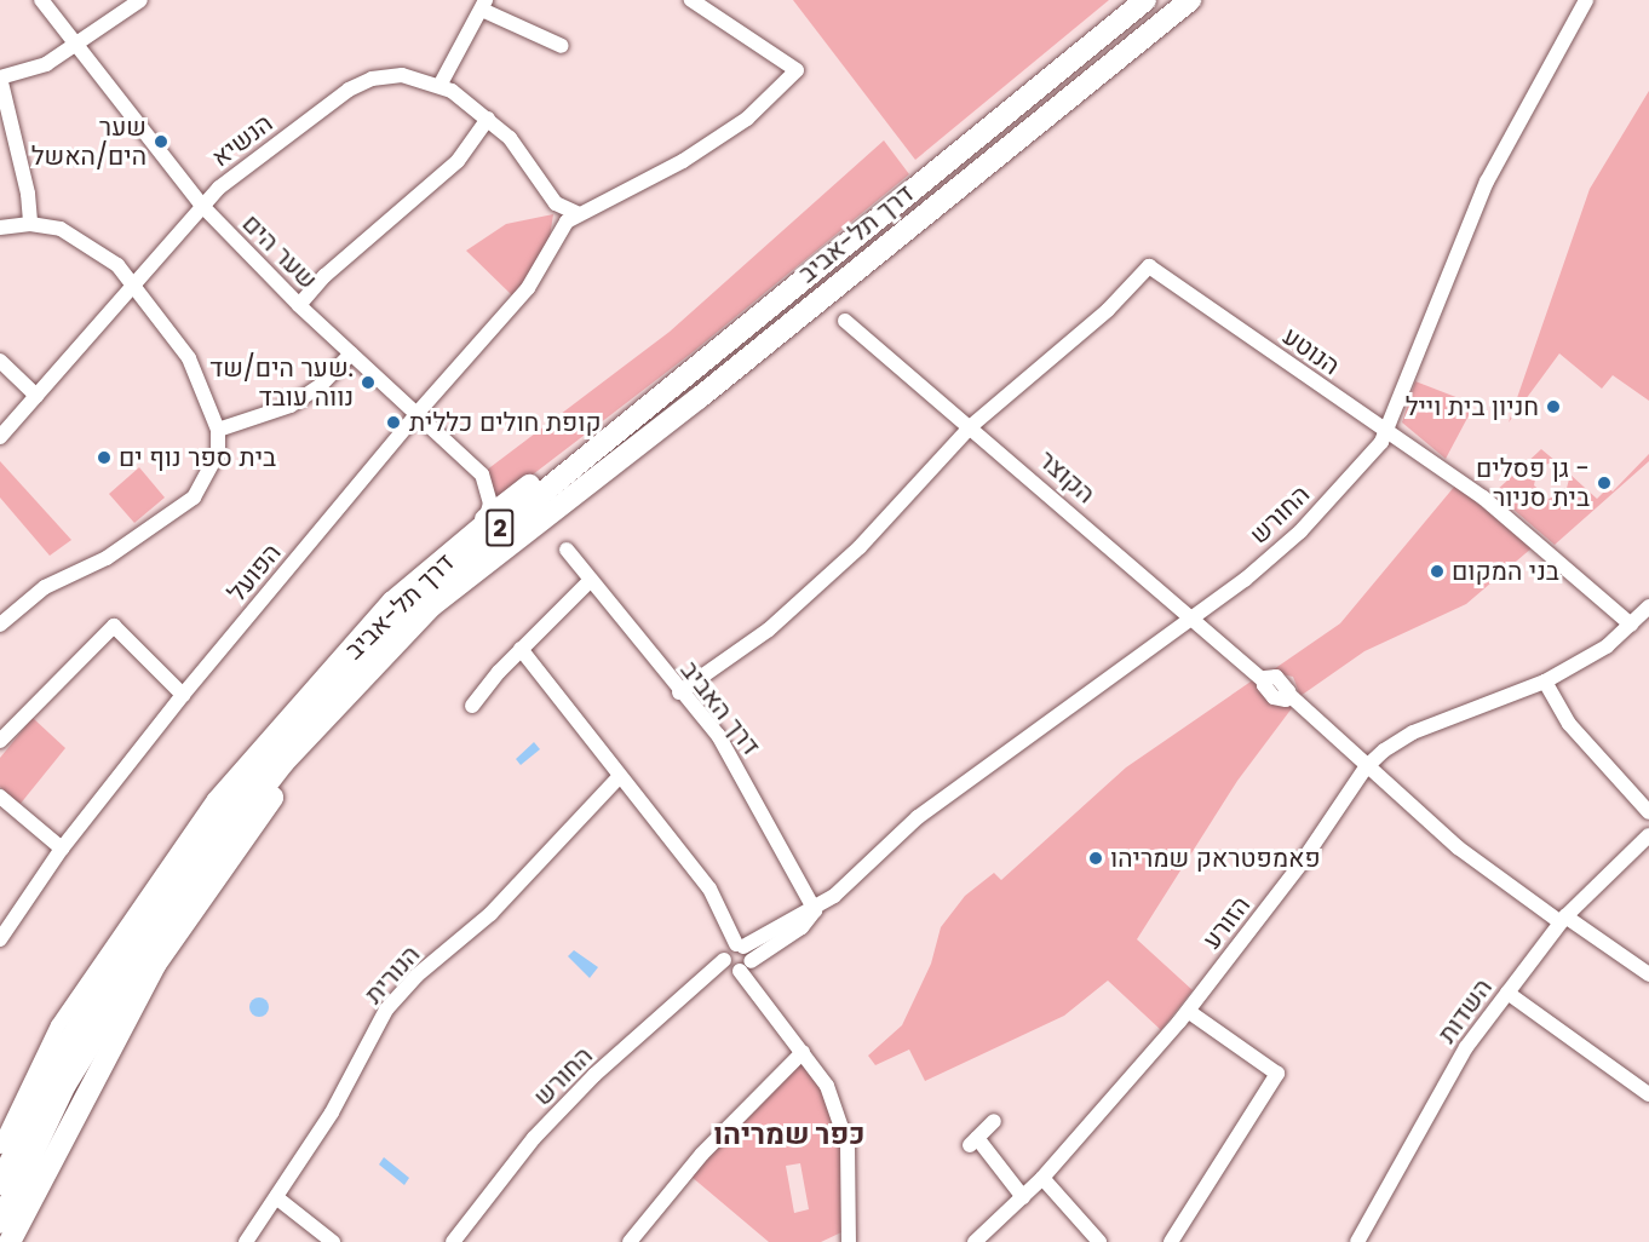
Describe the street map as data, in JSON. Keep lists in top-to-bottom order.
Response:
{
  "streets": {
    "highway": ["דרך תל-אביב", "2"],
    "street": [
      "הנשיא",
      "שער הים",
      "הנוטע",
      "הקוצר",
      "החורש",
      "הפועל",
      "דרך האביב",
      "הזורע",
      "הנורית",
      "השדות"
    ]
  },
  "crossings": [
    ["הנשיא", "שער הים"],
    ["הנשיא", "הפועל"],
    ["שער הים", "הפועל"],
    ["הנוטע", "הקוצר"],
    ["הנוטע", "החורש"],
    ["הנוטע", "הזורע"],
    ["הקוצר", "החורש"],
    ["הקוצר", "הזורע"],
    ["החורש", "דרך האביב"]
  ],
  "districts": ["כפר שמריהו"],
  "places": [
    "שער הים/האשל",
    "שער הים/שד. נווה עובד",
    "חניון בית וייל",
    "קופת חולים כללית",
    "בית ספר נוף ים",
    "גן פסלים - בית סניור",
    "בני המקום",
    "פאמפטראק שמריהו"
  ]
}
